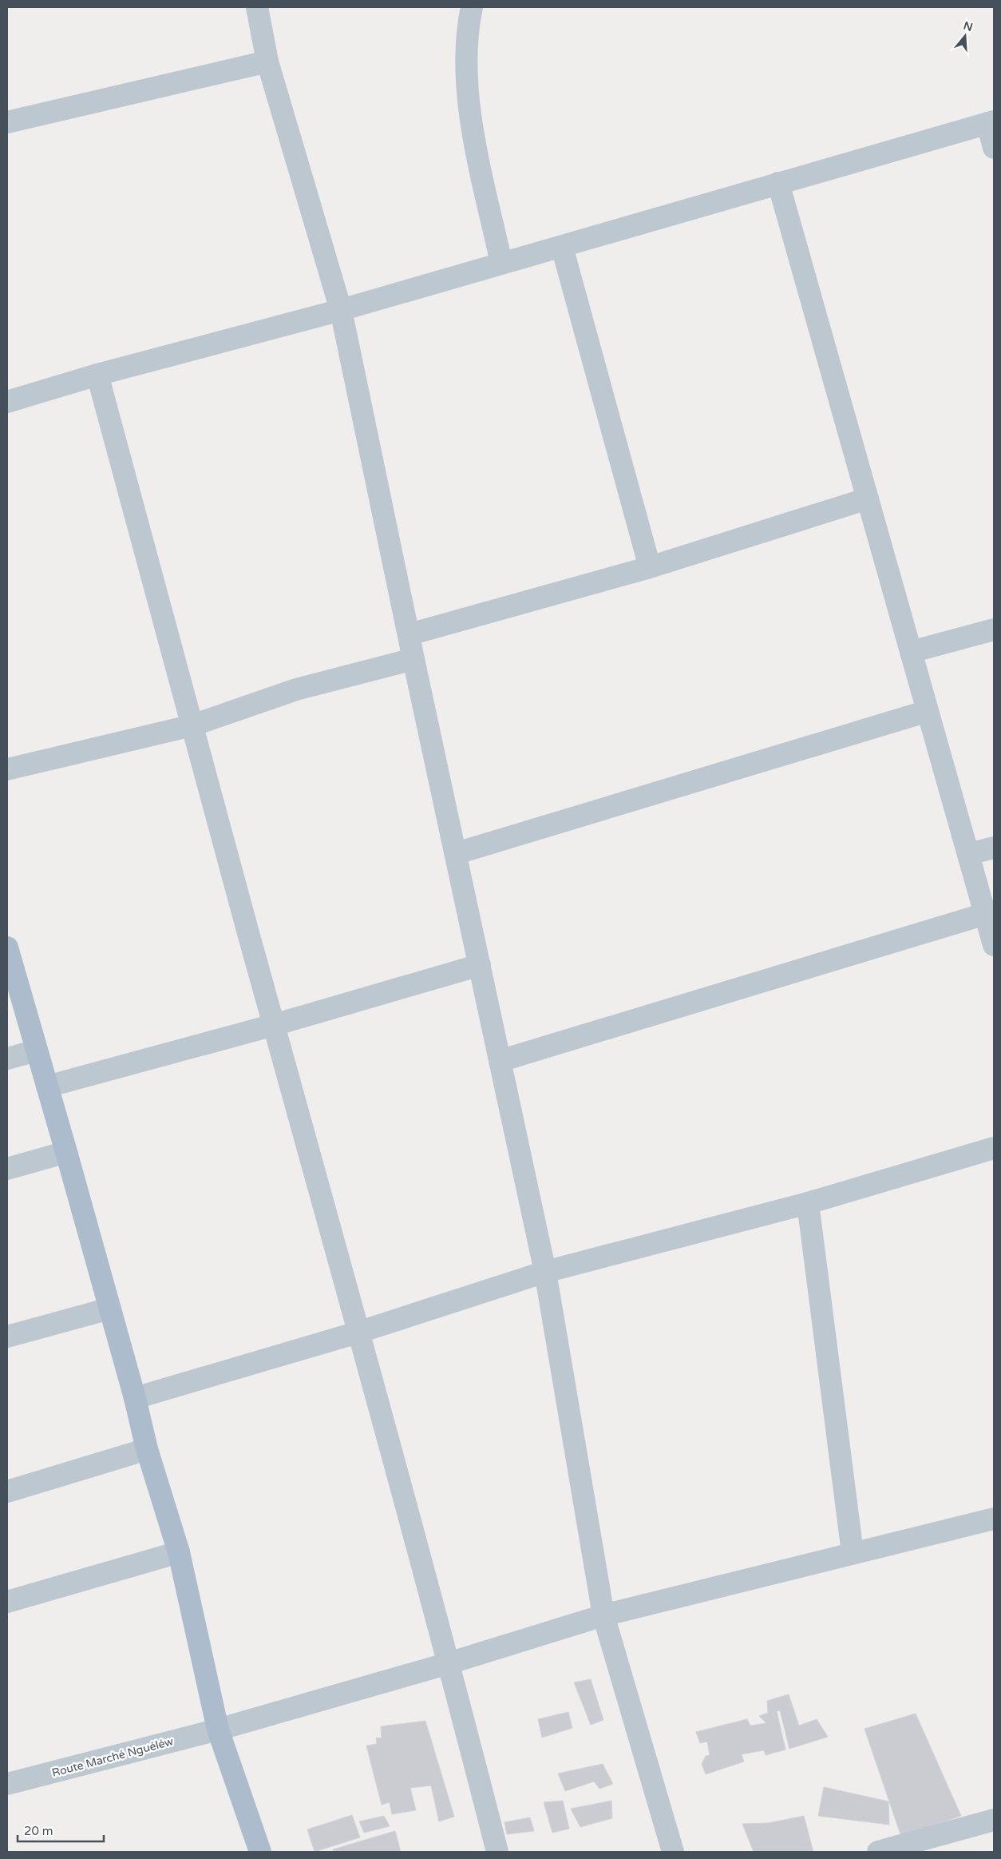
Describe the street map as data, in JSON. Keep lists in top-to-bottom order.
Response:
{
  "streets": {
    "street": ["Route Marché Nguéléw"]
  },
  "scale_bar": "20 m",
  "north": "top"
}
